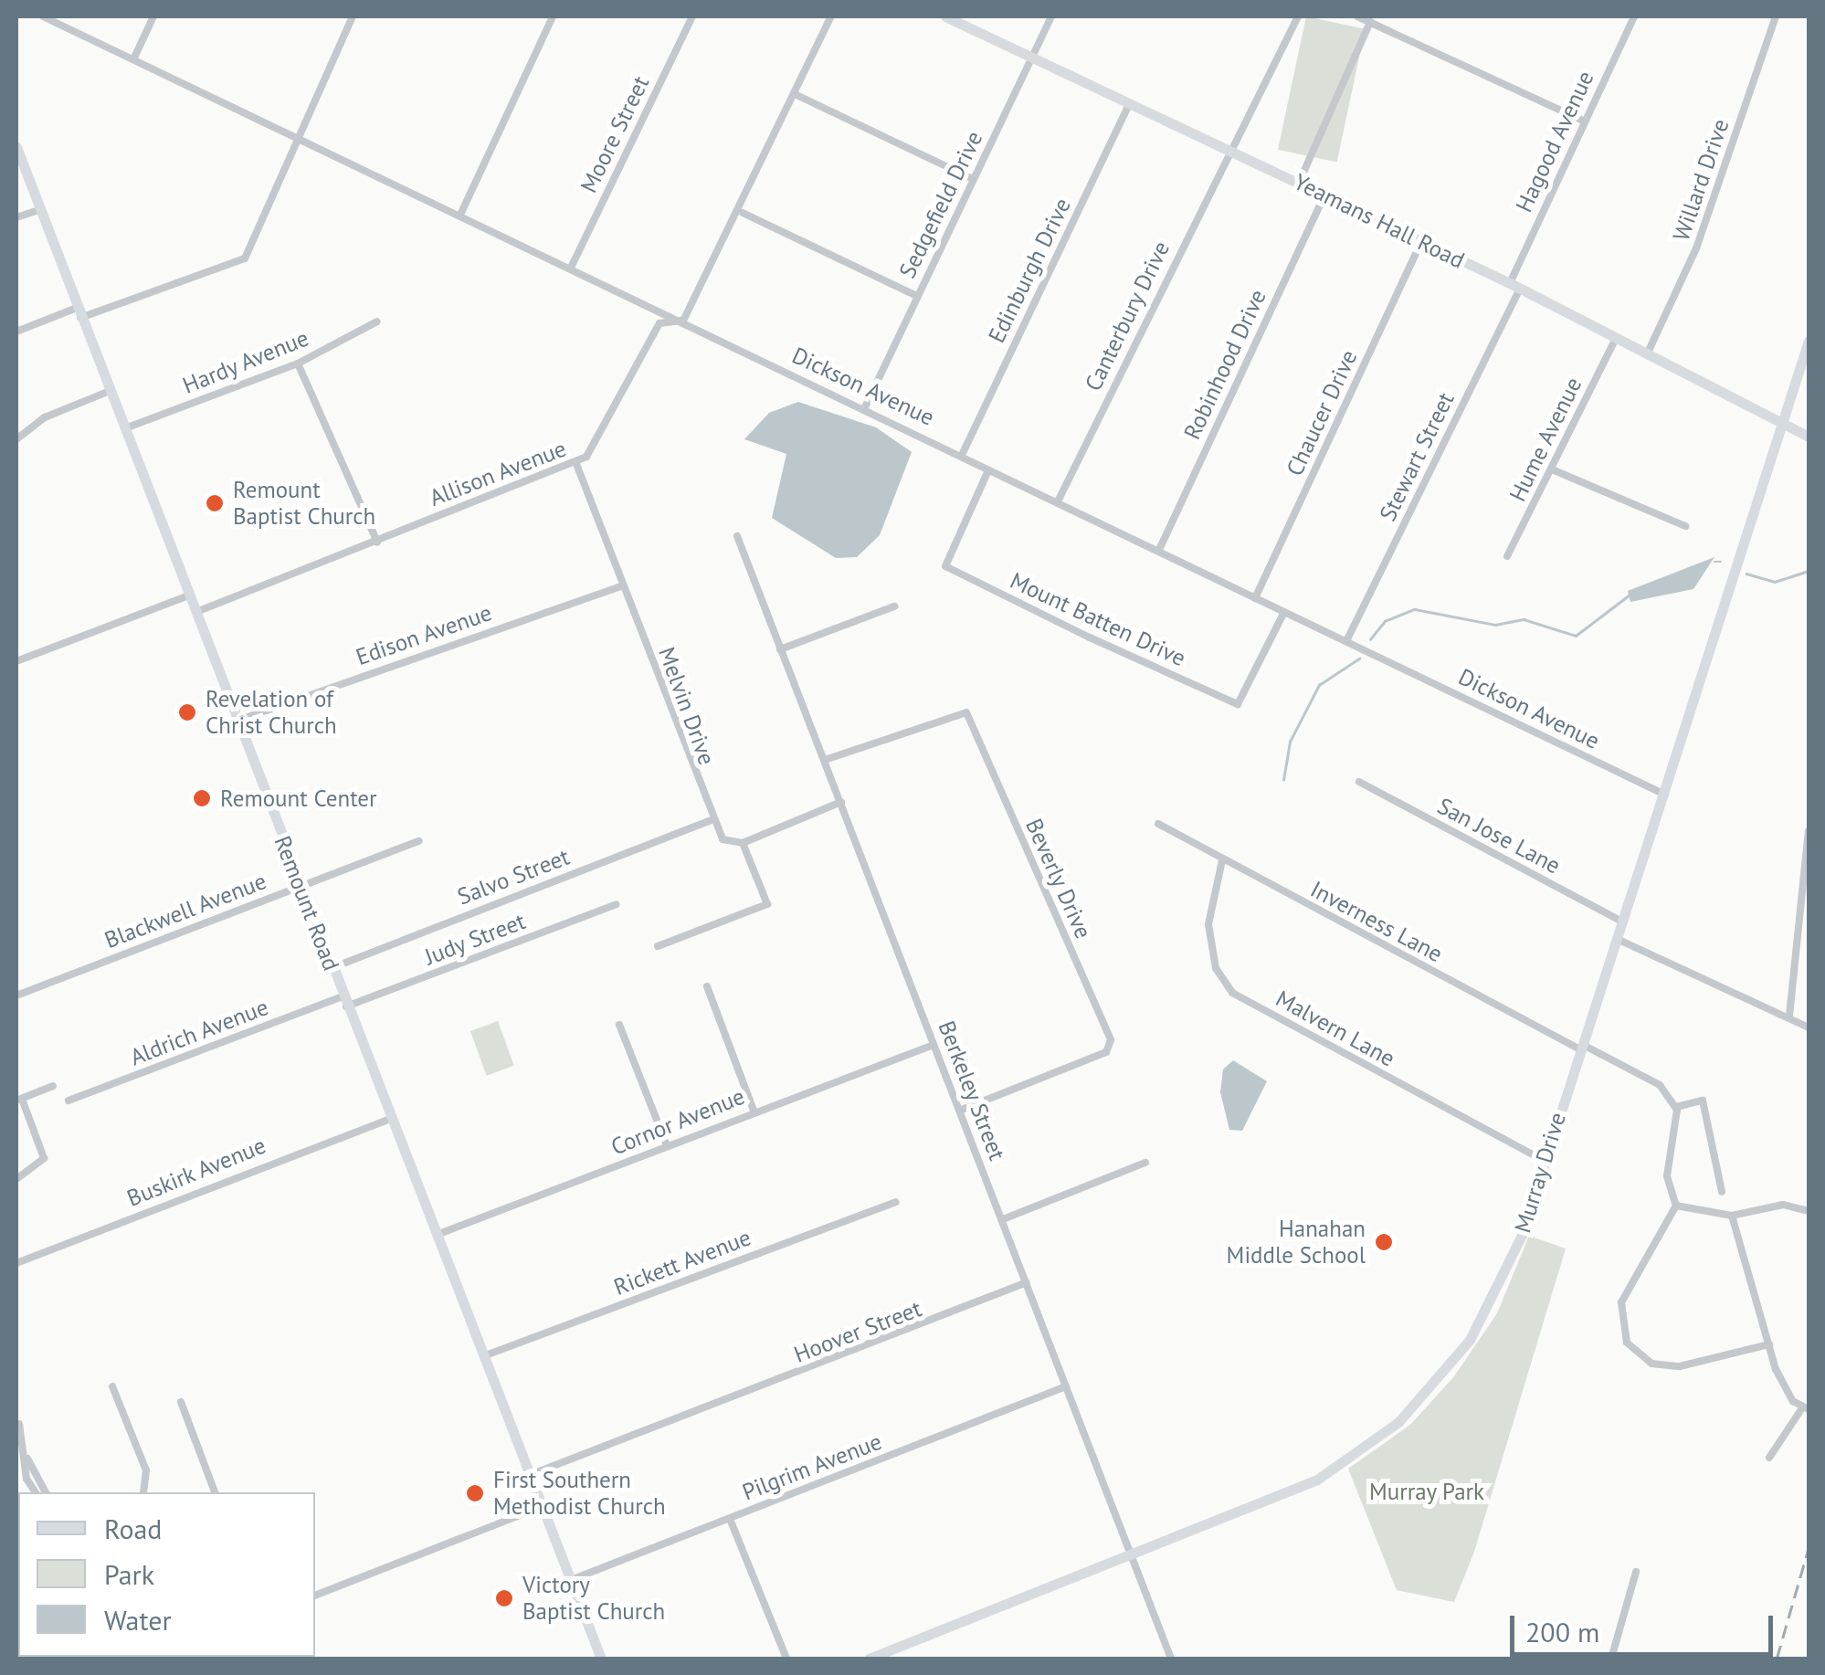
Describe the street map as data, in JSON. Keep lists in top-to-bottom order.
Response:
{
  "streets": {
    "street": [
      "Moore Street",
      "Hagood Avenue",
      "Willard Drive",
      "Sedgefield Drive",
      "Yeamans Hall Road",
      "Edinburgh Drive",
      "Canterbury Drive",
      "Hardy Avenue",
      "Robinhood Drive",
      "Dickson Avenue",
      "Chaucer Drive",
      "Hume Avenue",
      "Stewart Street",
      "Allison Avenue",
      "Mount Batten Drive",
      "Edison Avenue",
      "Melvin Drive",
      "San Jose Lane",
      "Salvo Street",
      "Beverly Drive",
      "Remount Road",
      "Blackwell Avenue",
      "Inverness Lane",
      "Judy Street",
      "Malvern Lane",
      "Aldrich Avenue",
      "Berkeley Street",
      "Cornor Avenue",
      "Buskirk Avenue",
      "Murray Drive",
      "Rickett Avenue",
      "Hoover Street",
      "Pilgrim Avenue"
    ]
  },
  "crossings": [
    ["Moore Street", "Dickson Avenue"],
    ["Hagood Avenue", "Yeamans Hall Road"],
    ["Hagood Avenue", "Stewart Street"],
    ["Willard Drive", "Yeamans Hall Road"],
    ["Sedgefield Drive", "Yeamans Hall Road"],
    ["Sedgefield Drive", "Dickson Avenue"],
    ["Yeamans Hall Road", "Edinburgh Drive"],
    ["Yeamans Hall Road", "Canterbury Drive"],
    ["Yeamans Hall Road", "Robinhood Drive"],
    ["Yeamans Hall Road", "Chaucer Drive"],
    ["Yeamans Hall Road", "Hume Avenue"],
    ["Yeamans Hall Road", "Stewart Street"],
    ["Yeamans Hall Road", "Murray Drive"],
    ["Edinburgh Drive", "Dickson Avenue"],
    ["Canterbury Drive", "Dickson Avenue"],
    ["Hardy Avenue", "Remount Road"],
    ["Robinhood Drive", "Dickson Avenue"],
    ["Dickson Avenue", "Chaucer Drive"],
    ["Dickson Avenue", "Stewart Street"],
    ["Dickson Avenue", "Allison Avenue"],
    ["Dickson Avenue", "Mount Batten Drive"],
    ["Dickson Avenue", "Murray Drive"],
    ["Allison Avenue", "Melvin Drive"],
    ["Allison Avenue", "Remount Road"],
    ["Edison Avenue", "Melvin Drive"],
    ["Edison Avenue", "Remount Road"],
    ["Melvin Drive", "Salvo Street"],
    ["San Jose Lane", "Murray Drive"],
    ["Salvo Street", "Remount Road"],
    ["Beverly Drive", "Berkeley Street"],
    ["Remount Road", "Blackwell Avenue"],
    ["Remount Road", "Judy Street"],
    ["Remount Road", "Aldrich Avenue"],
    ["Remount Road", "Cornor Avenue"],
    ["Remount Road", "Buskirk Avenue"],
    ["Remount Road", "Rickett Avenue"],
    ["Remount Road", "Hoover Street"],
    ["Remount Road", "Pilgrim Avenue"],
    ["Inverness Lane", "Malvern Lane"],
    ["Inverness Lane", "Murray Drive"],
    ["Judy Street", "Aldrich Avenue"],
    ["Malvern Lane", "Murray Drive"],
    ["Berkeley Street", "Cornor Avenue"],
    ["Berkeley Street", "Murray Drive"],
    ["Berkeley Street", "Hoover Street"],
    ["Berkeley Street", "Pilgrim Avenue"]
  ],
  "parks": ["Murray Park"],
  "places": [
    "Remount Baptist Church",
    "Revelation of Christ Church",
    "Remount Center",
    "Hanahan Middle School",
    "First Southern Methodist Church",
    "Victory Baptist Church"
  ],
  "legend": ["Road", "Park", "Water"],
  "scale_bar": "200 m"
}
